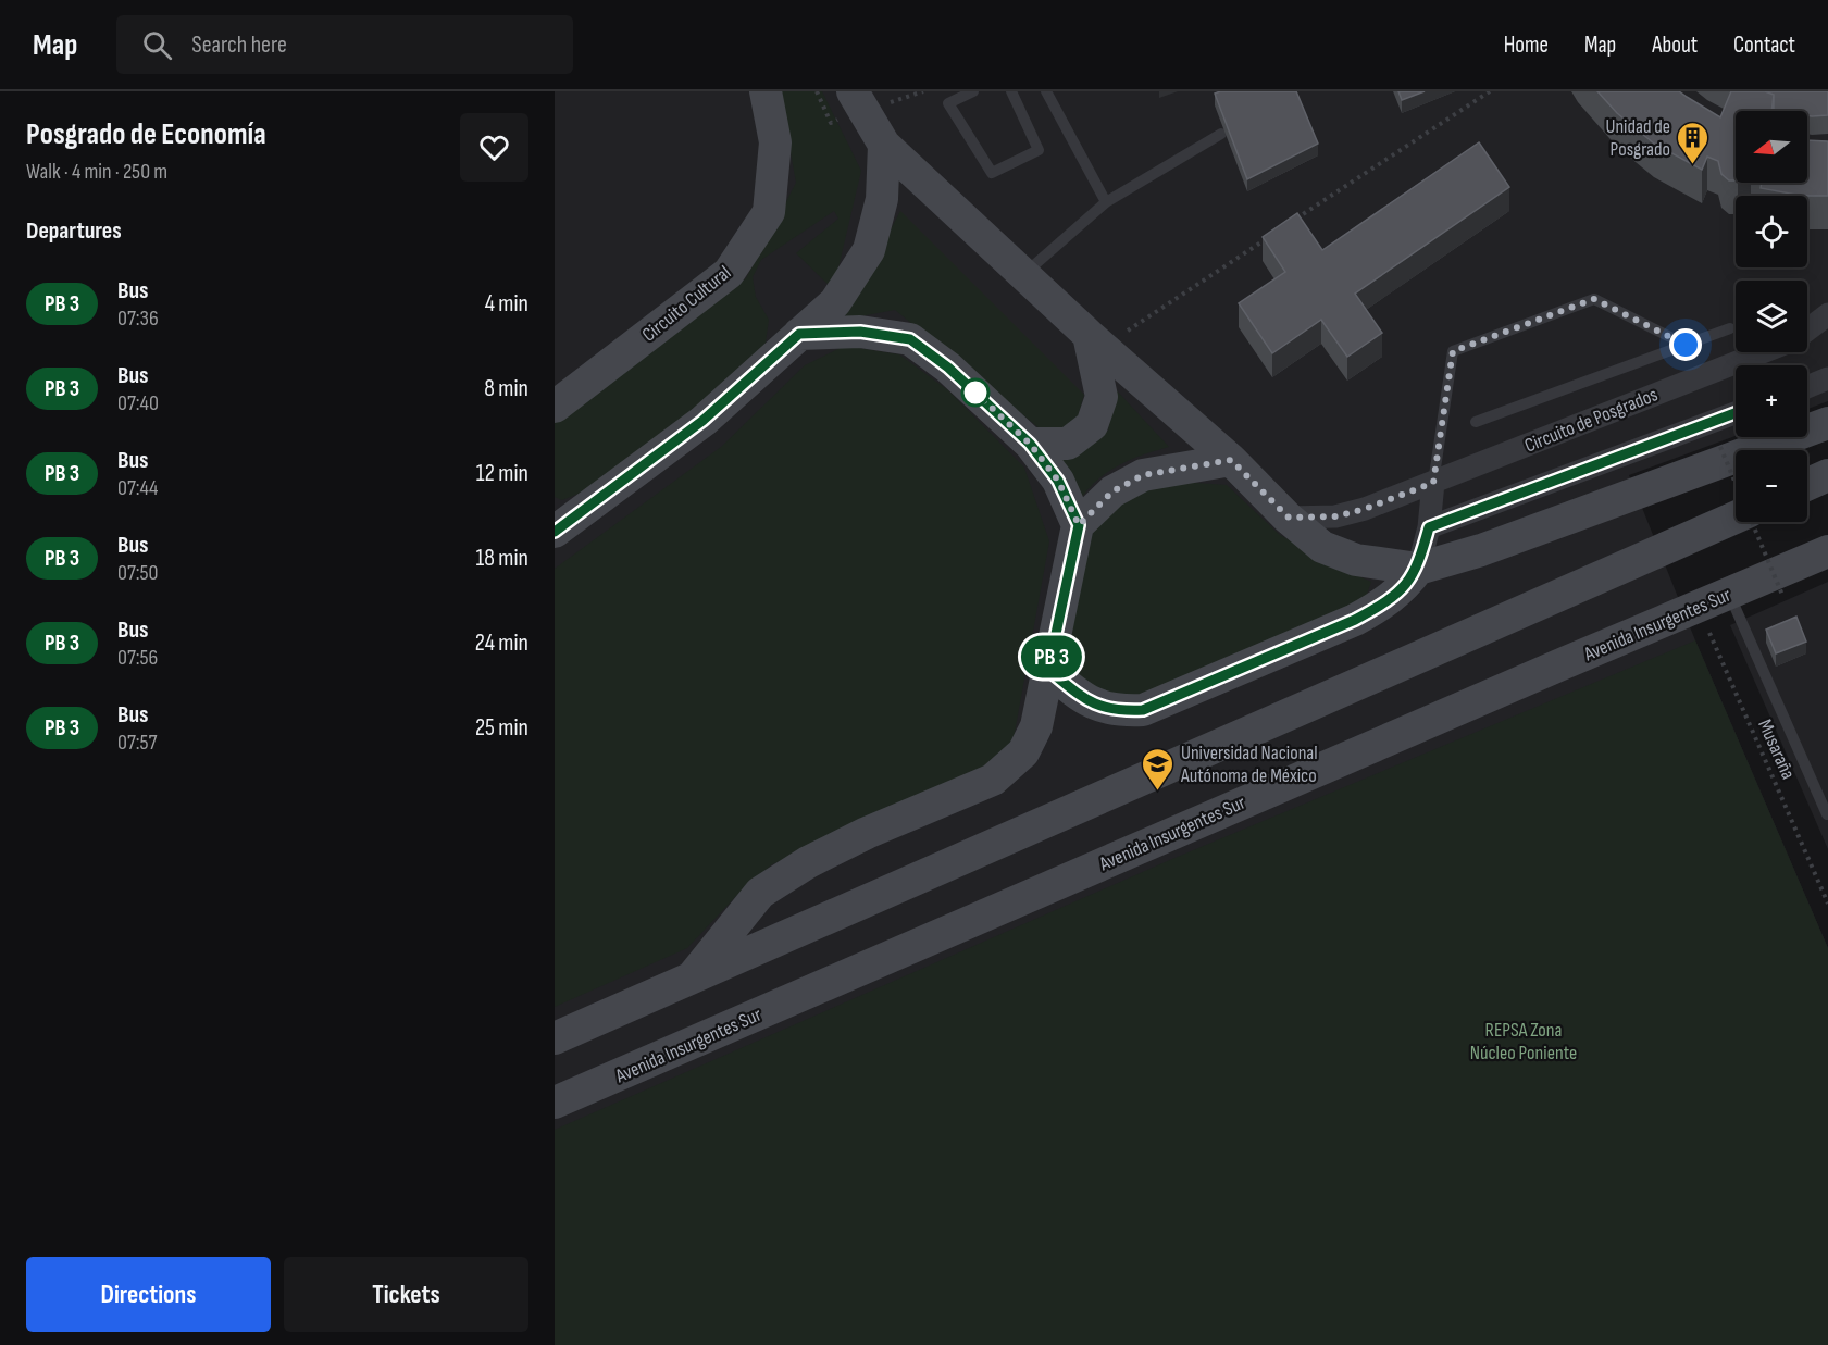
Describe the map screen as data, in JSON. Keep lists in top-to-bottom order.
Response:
{
  "streets": {
    "street": ["Circuito Cultural", "Circuito de Posgrados", "Avenida Insurgentes Sur"],
    "path": ["Musaraña"]
  },
  "crossings": [
    ["Avenida Insurgentes Sur", "Musaraña"]
  ],
  "parks": ["REPSA Zona Núcleo Poniente"],
  "places": {
    "building": ["Unidad de Posgrado"],
    "school or university": ["Universidad Nacional Autónoma de México"]
  },
  "north": "left",
  "page": {
    "header": "Map",
    "search": "Search here",
    "nav": [
      "Home",
      "Map",
      "About",
      "Contact"
    ],
    "heading": [
      ["Posgrado de Economía", "Walk · 4 min · 250 m"],
      "Departures"
    ],
    "on_map": "PB 3",
    "map_buttons": ["+", "−"],
    "list": [
      {
        "mark": "PB 3",
        "name": "Bus",
        "note": "07:36",
        "value": "4 min"
      },
      {
        "mark": "PB 3",
        "name": "Bus",
        "note": "07:40",
        "value": "8 min"
      },
      {
        "mark": "PB 3",
        "name": "Bus",
        "note": "07:44",
        "value": "12 min"
      },
      {
        "mark": "PB 3",
        "name": "Bus",
        "note": "07:50",
        "value": "18 min"
      },
      {
        "mark": "PB 3",
        "name": "Bus",
        "note": "07:56",
        "value": "24 min"
      },
      {
        "mark": "PB 3",
        "name": "Bus",
        "note": "07:57",
        "value": "25 min"
      }
    ],
    "buttons": ["Directions", "Tickets"]
  }
}
